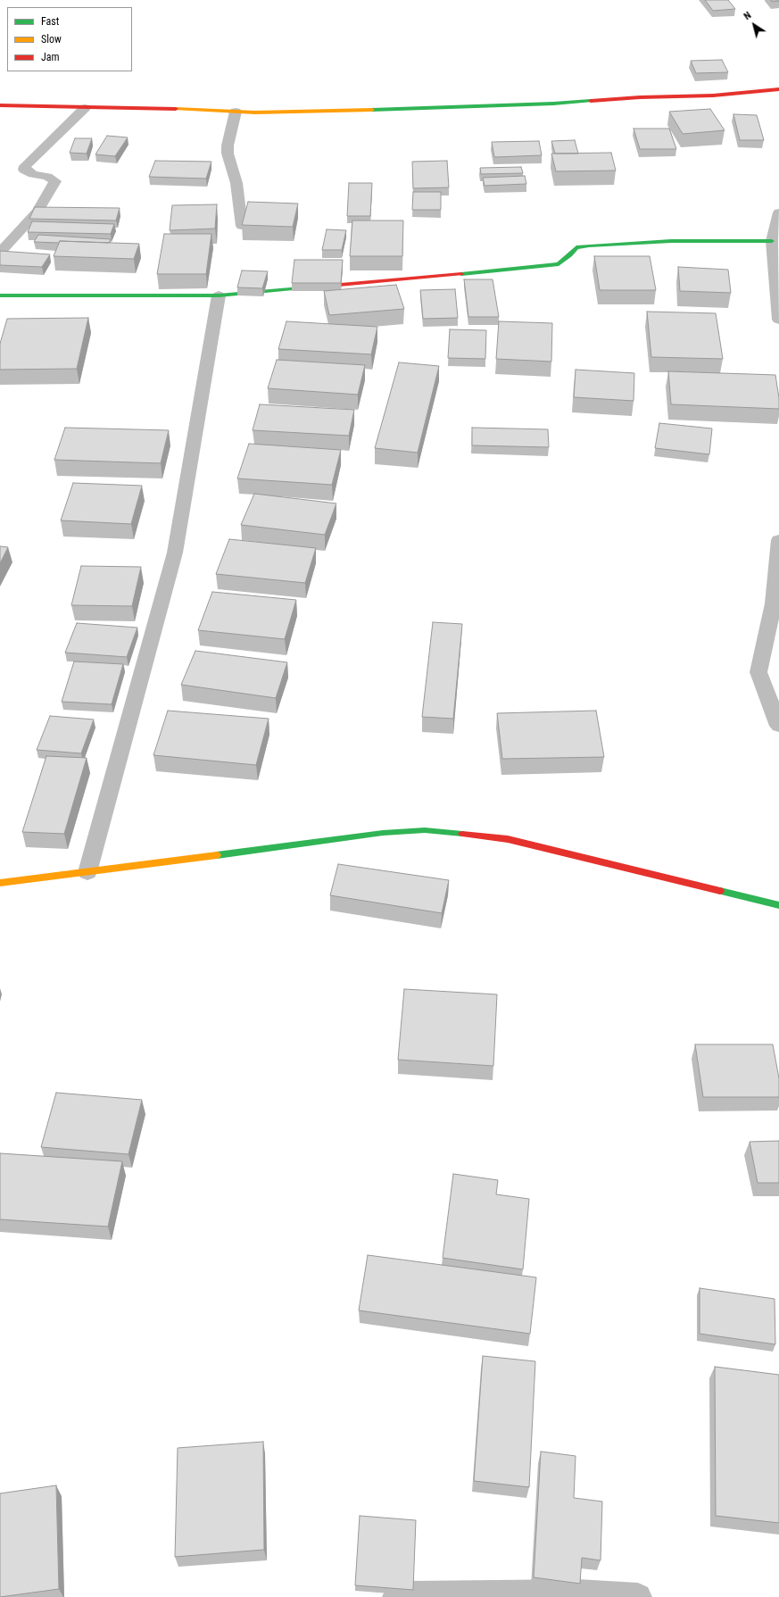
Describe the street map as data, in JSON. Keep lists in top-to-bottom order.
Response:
{
  "legend": ["Fast", "Slow", "Jam"],
  "north": "top left"
}
